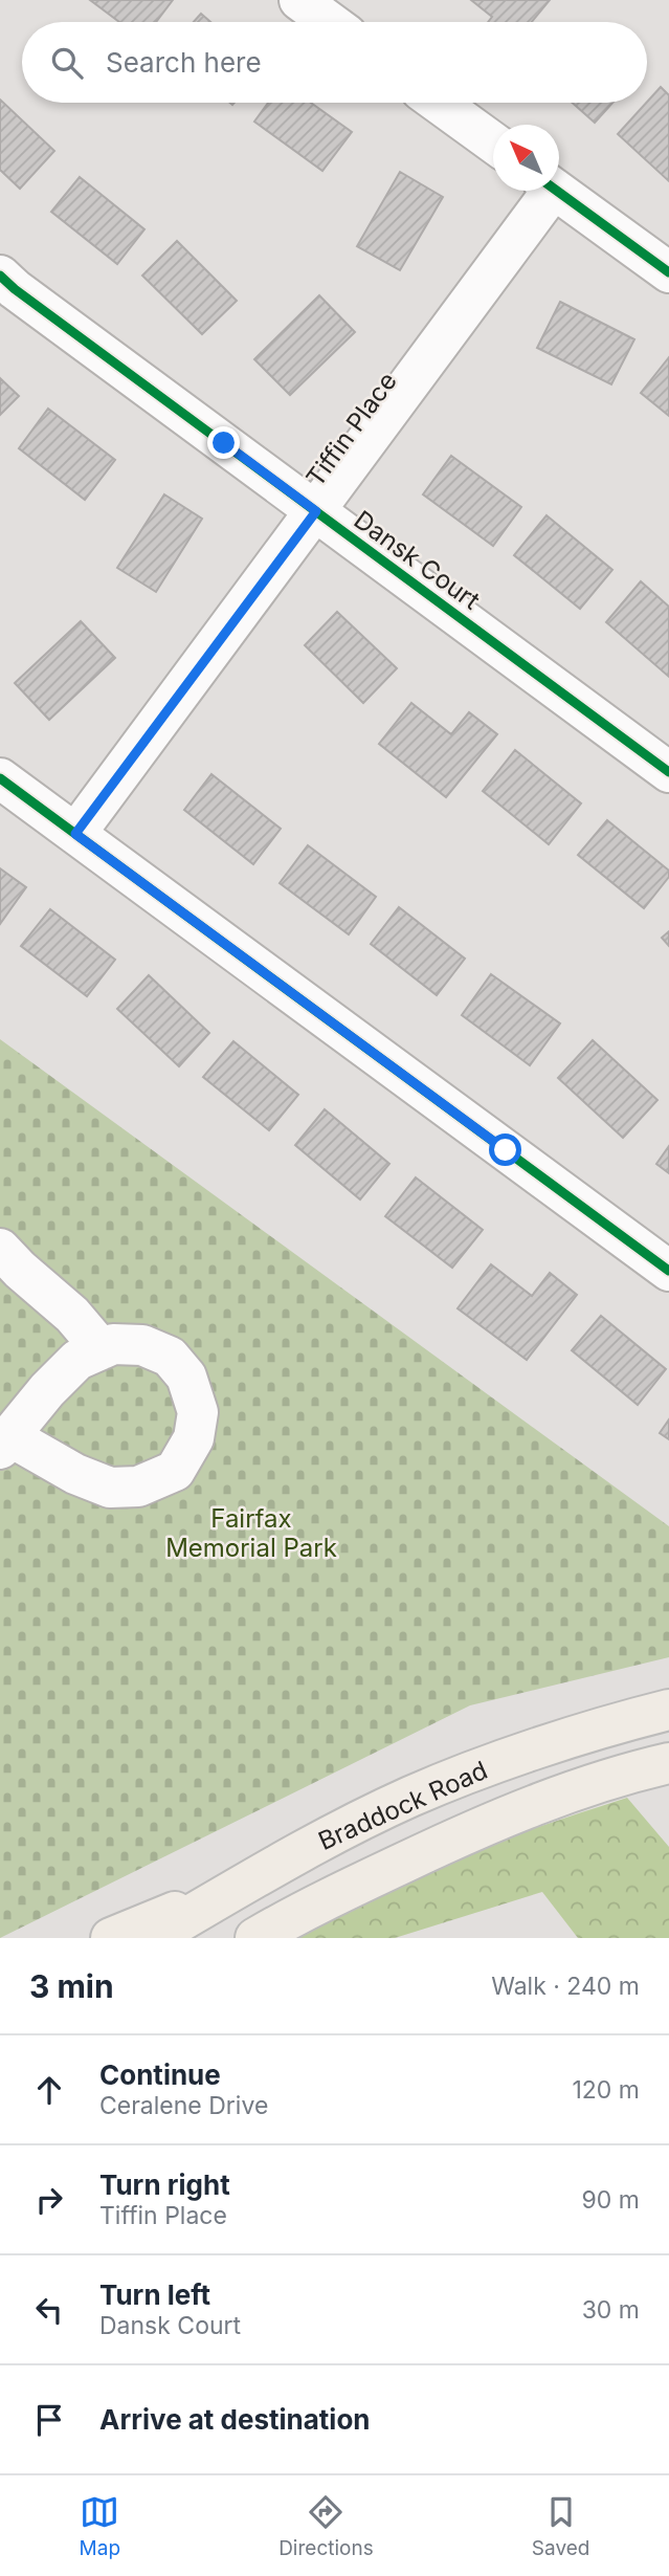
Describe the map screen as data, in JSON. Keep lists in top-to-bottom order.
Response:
{
  "streets": {
    "main road": ["Braddock Road"],
    "street": ["Tiffin Place", "Dansk Court"]
  },
  "crossings": [
    ["Tiffin Place", "Dansk Court"]
  ],
  "parks": ["Fairfax Memorial Park"],
  "north": "top left",
  "page": {
    "search": "Search here",
    "heading": ["3 min", "Walk · 240 m"],
    "list": [
      ["Continue", "Ceralene Drive", "120 m"],
      ["Turn right", "Tiffin Place", "90 m"],
      ["Turn left", "Dansk Court", "30 m"],
      "Arrive at destination"
    ],
    "nav": ["Map", "Directions", "Saved"]
  }
}
